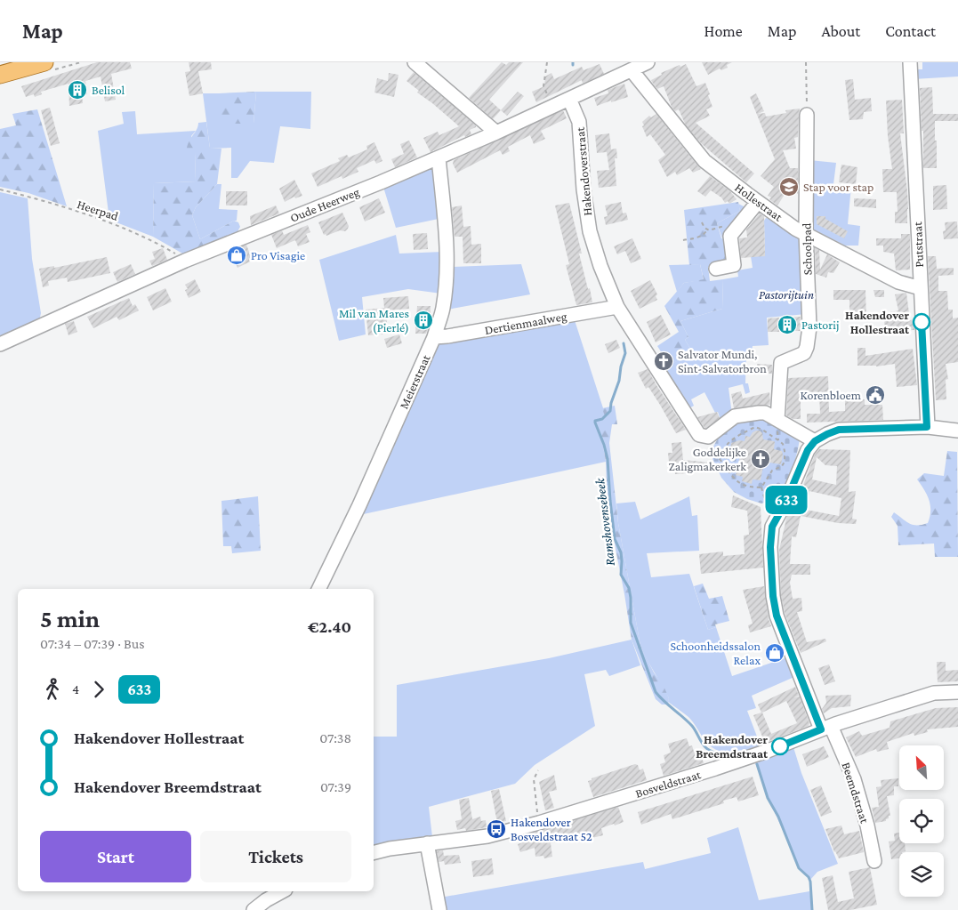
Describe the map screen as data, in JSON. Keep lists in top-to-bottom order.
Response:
{
  "streets": {
    "street": [
      "Hakendoverstraat",
      "Hollestraat",
      "Oude Heerweg",
      "Putstraat",
      "Schoolpad",
      "Dertienmaalweg",
      "Meierstraat",
      "Bosveldstraat",
      "Beemdstraat"
    ],
    "path": ["Heerpad"]
  },
  "crossings": [
    ["Hakendoverstraat", "Oude Heerweg"],
    ["Hakendoverstraat", "Schoolpad"],
    ["Hakendoverstraat", "Dertienmaalweg"],
    ["Hakendoverstraat", "Beemdstraat"],
    ["Hollestraat", "Oude Heerweg"],
    ["Hollestraat", "Putstraat"],
    ["Hollestraat", "Schoolpad"],
    ["Oude Heerweg", "Heerpad"],
    ["Oude Heerweg", "Meierstraat"],
    ["Dertienmaalweg", "Meierstraat"],
    ["Bosveldstraat", "Beemdstraat"]
  ],
  "water": ["Ramshovensebeek"],
  "parks": ["Pastorijtuin"],
  "places": {
    "building": ["Belisol", "Mil van Mares (Pierlé)", "Pastorij"],
    "school or university": ["Stap voor stap"],
    "shop": ["Pro Visagie", "Schoonheidssalon Relax"],
    "other": ["Hakendover Hollestraat", "Hakendover Breemdstraat"],
    "church": ["Salvator Mundi, Sint-Salvatorbron", "Goddelijke Zaligmakerkerk"],
    "public building": ["Korenbloem"],
    "bus stop": ["Hakendover Bosveldstraat 52"]
  },
  "lines": ["bus line 633"],
  "north": "top left",
  "page": {
    "header": "Map",
    "nav": [
      "Home",
      "Map",
      "About",
      "Contact"
    ],
    "on_map": "633",
    "heading": ["5 min", "07:34 – 07:39 · Bus", "€2.40"],
    "legs": ["4", "633"],
    "list": [
      {
        "name": "Hakendover Hollestraat",
        "value": "07:38"
      },
      {
        "name": "Hakendover Breemdstraat",
        "value": "07:39"
      }
    ],
    "buttons": ["Start", "Tickets"]
  }
}
